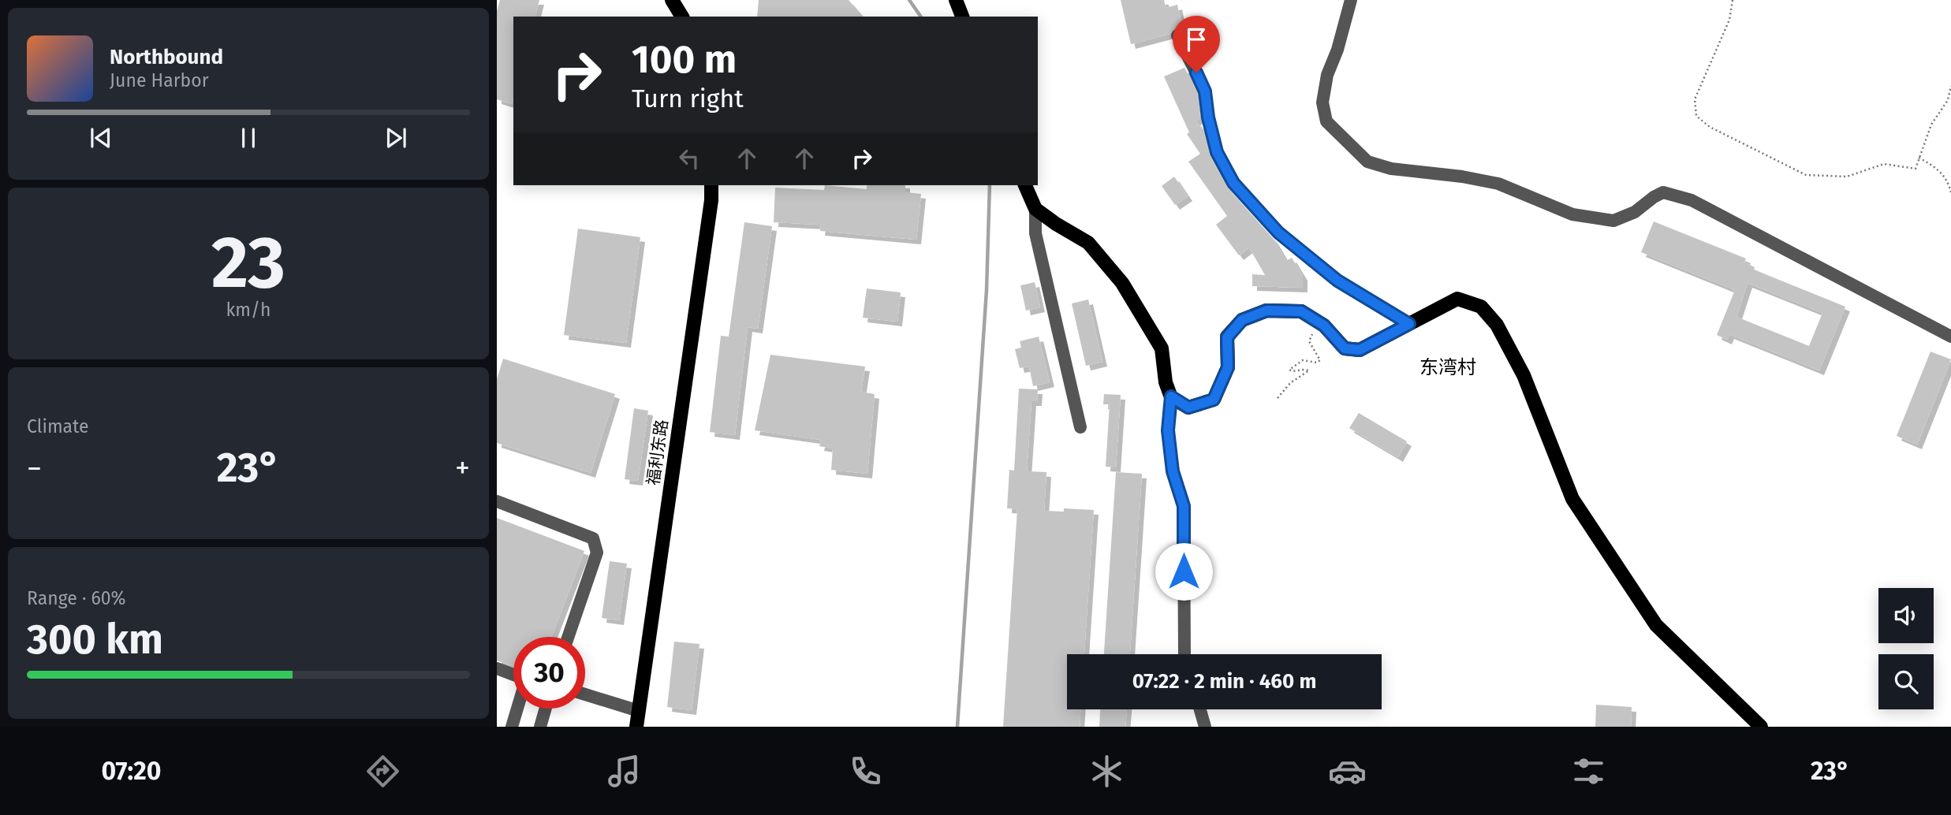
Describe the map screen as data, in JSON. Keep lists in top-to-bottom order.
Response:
{
  "streets": {
    "main road": ["福利东路"]
  },
  "districts": ["东湾村"],
  "page": {
    "turn": ["100 m", "Turn right"],
    "song": ["Northbound", "June Harbor"],
    "tile": [
      ["23", "km/h"],
      "Climate",
      ["Range · 60%", "300 km"]
    ],
    "heat": ["−", "23°", "+"],
    "limit": "30",
    "trip": "07:22 · 2 min · 460 m",
    "tabs": ["07:20", "23°"]
  }
}
